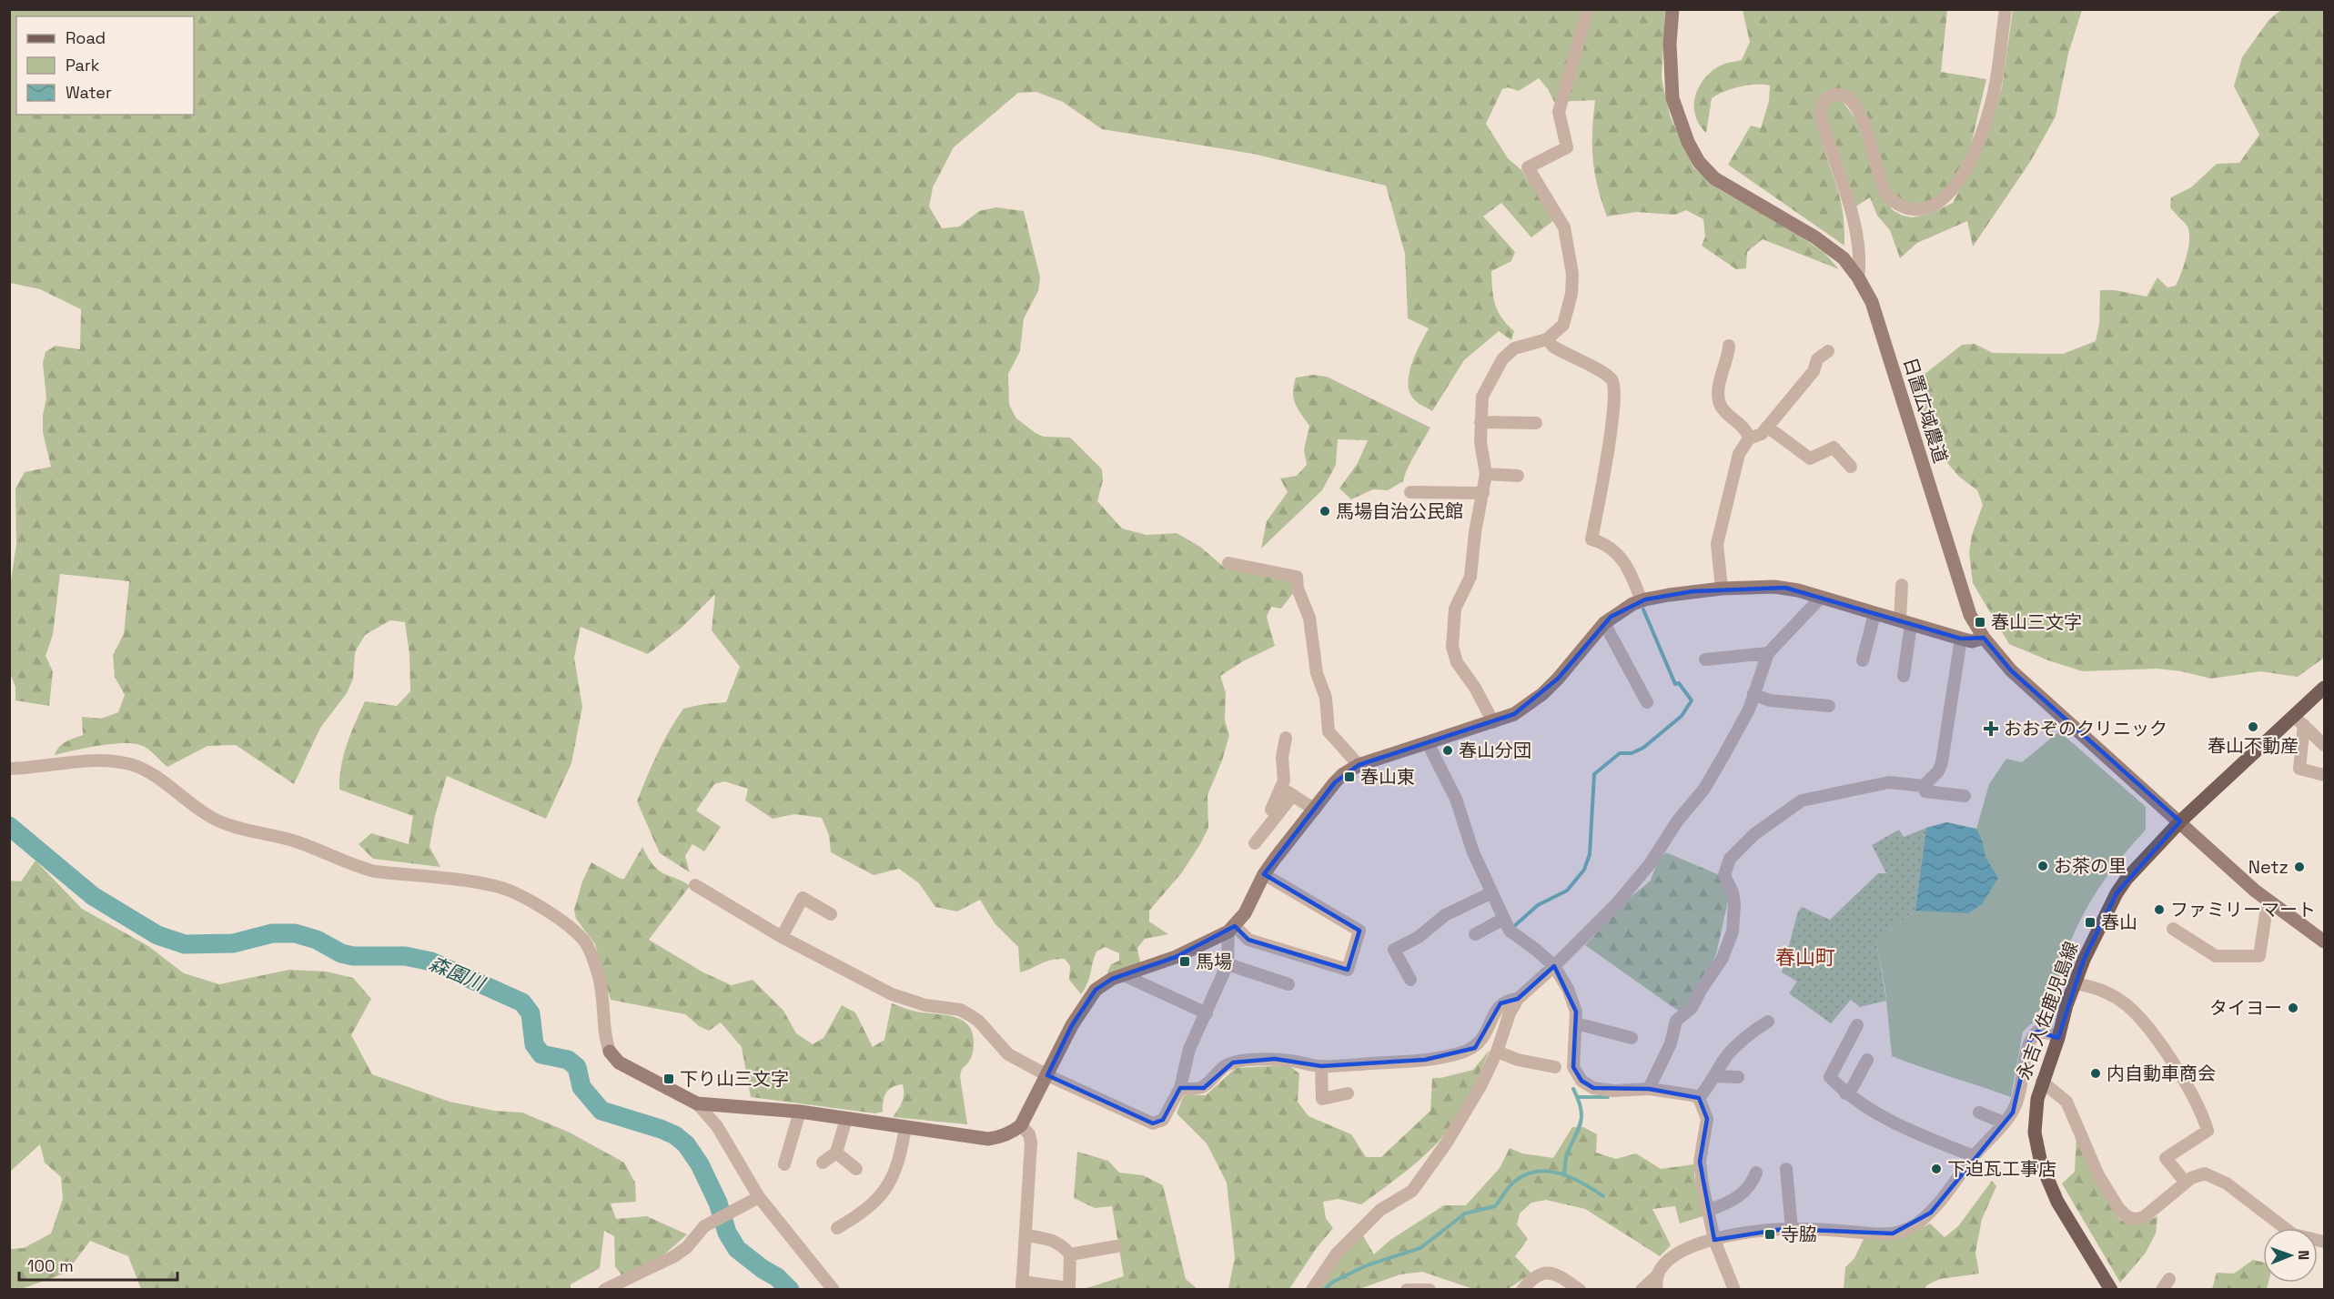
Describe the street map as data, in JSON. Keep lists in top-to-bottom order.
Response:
{
  "streets": {
    "main road": ["永吉入佐鹿児島線"],
    "street": ["日置広域農道"]
  },
  "crossings": [
    ["日置広域農道", "永吉入佐鹿児島線"]
  ],
  "districts": ["春山町"],
  "water": ["森園川"],
  "places": {
    "other": [
      "馬場自治公民館",
      "春山不動産",
      "春山分団",
      "お茶の里",
      "Netz",
      "ファミリーマート",
      "タイヨー",
      "内自動車商会",
      "下迫瓦工事店"
    ],
    "transit": [
      "春山三文字",
      "春山東",
      "春山",
      "馬場",
      "下り山三文字",
      "寺脇"
    ],
    "health": ["おおぞのクリニック"]
  },
  "legend": ["Road", "Park", "Water"],
  "scale_bar": "100 m",
  "north": "right"
}
